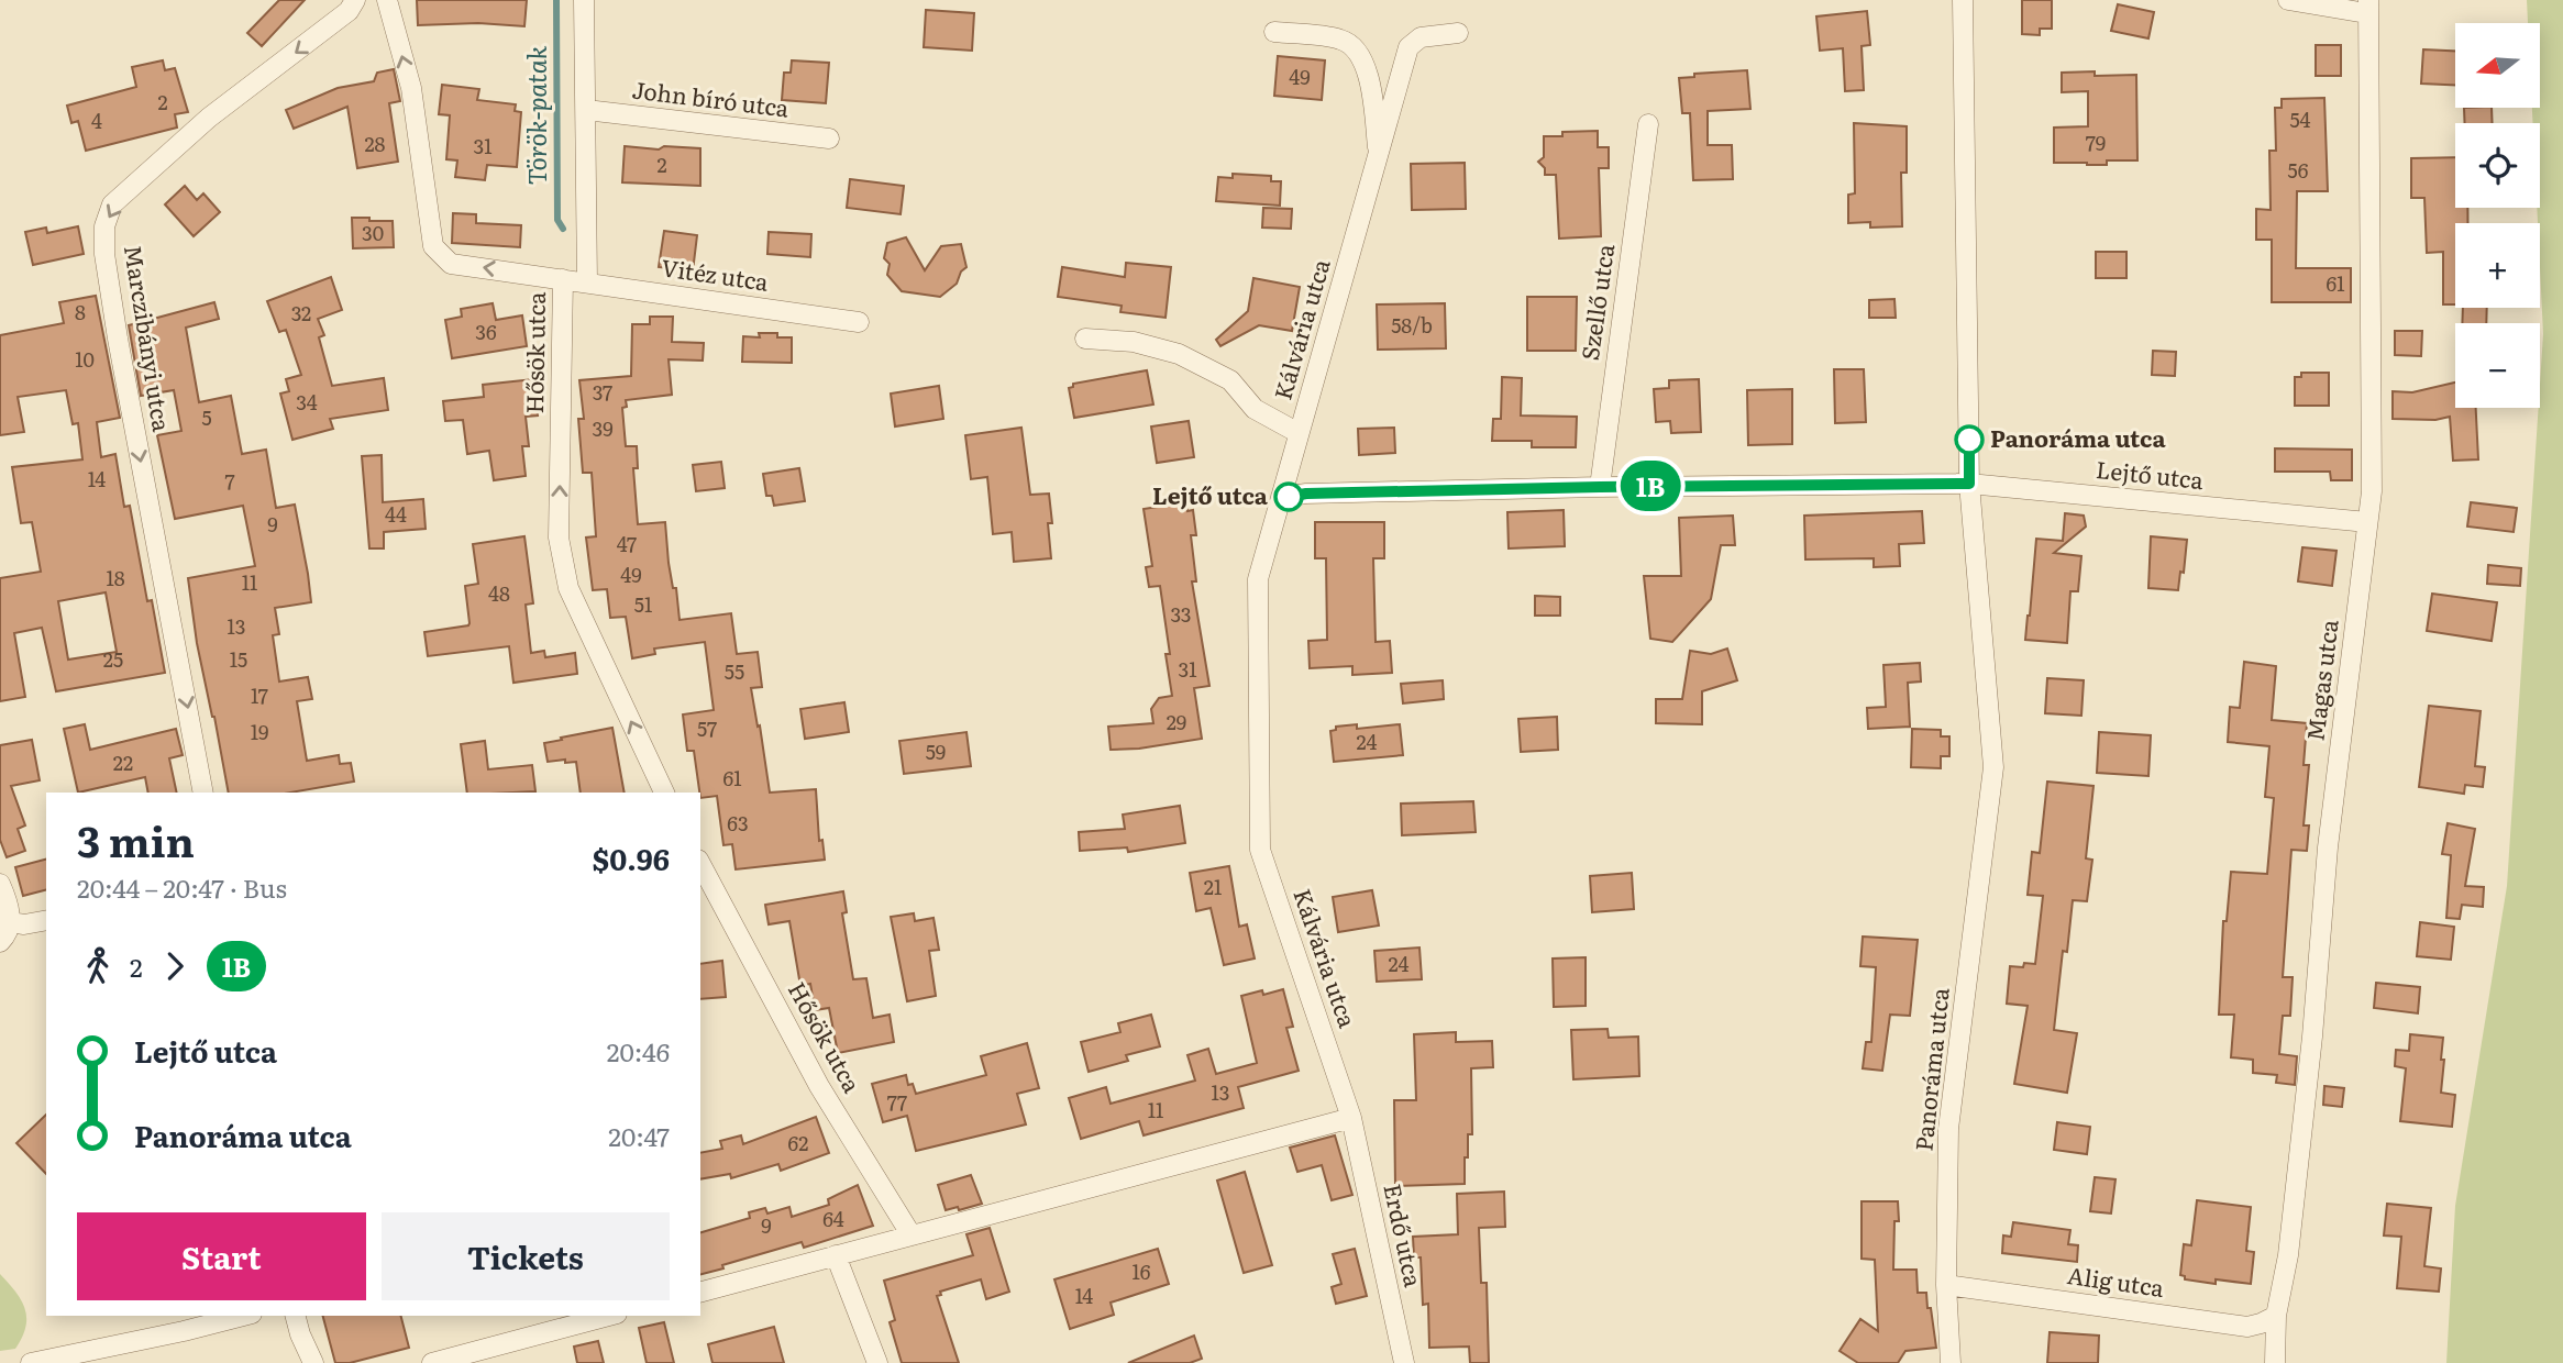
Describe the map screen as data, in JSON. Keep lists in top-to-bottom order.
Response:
{
  "streets": {
    "street": [
      "John bíró utca",
      "Vitéz utca",
      "Szellő utca",
      "Kálvária utca",
      "Marczibányi utca",
      "Hősök utca",
      "Lejtő utca",
      "Magas utca",
      "Panoráma utca",
      "Erdő utca",
      "Alig utca"
    ]
  },
  "crossings": [
    ["Vitéz utca", "Hősök utca"],
    ["Szellő utca", "Lejtő utca"],
    ["Kálvária utca", "Lejtő utca"],
    ["Kálvária utca", "Erdő utca"],
    ["Lejtő utca", "Magas utca"],
    ["Lejtő utca", "Panoráma utca"],
    ["Magas utca", "Alig utca"],
    ["Panoráma utca", "Alig utca"]
  ],
  "one_way": ["Marczibányi utca", "Hősök utca"],
  "water": ["Török-patak"],
  "places": ["Panoráma utca", "Lejtő utca"],
  "lines": ["bus line 1B"],
  "house_numbers": [
    "49",
    "2",
    "54",
    "4",
    "79",
    "28",
    "31",
    "2",
    "56",
    "30",
    "61",
    "8",
    "32",
    "58/b",
    "36",
    "10",
    "37",
    "34",
    "5",
    "39",
    "14",
    "7",
    "44",
    "9",
    "47",
    "49",
    "18",
    "11",
    "48",
    "51",
    "33",
    "13",
    "25",
    "15",
    "31",
    "55",
    "17",
    "29",
    "57",
    "19",
    "24",
    "59",
    "22",
    "61",
    "63",
    "21",
    "24",
    "13",
    "77",
    "11",
    "62",
    "64",
    "9",
    "16",
    "14"
  ],
  "north": "left",
  "page": {
    "on_map": "1B",
    "map_buttons": ["+", "−"],
    "heading": ["3 min", "20:44 – 20:47 · Bus", "$0.96"],
    "legs": ["2", "1B"],
    "list": [
      {
        "name": "Lejtő utca",
        "value": "20:46"
      },
      {
        "name": "Panoráma utca",
        "value": "20:47"
      }
    ],
    "buttons": ["Start", "Tickets"]
  }
}
